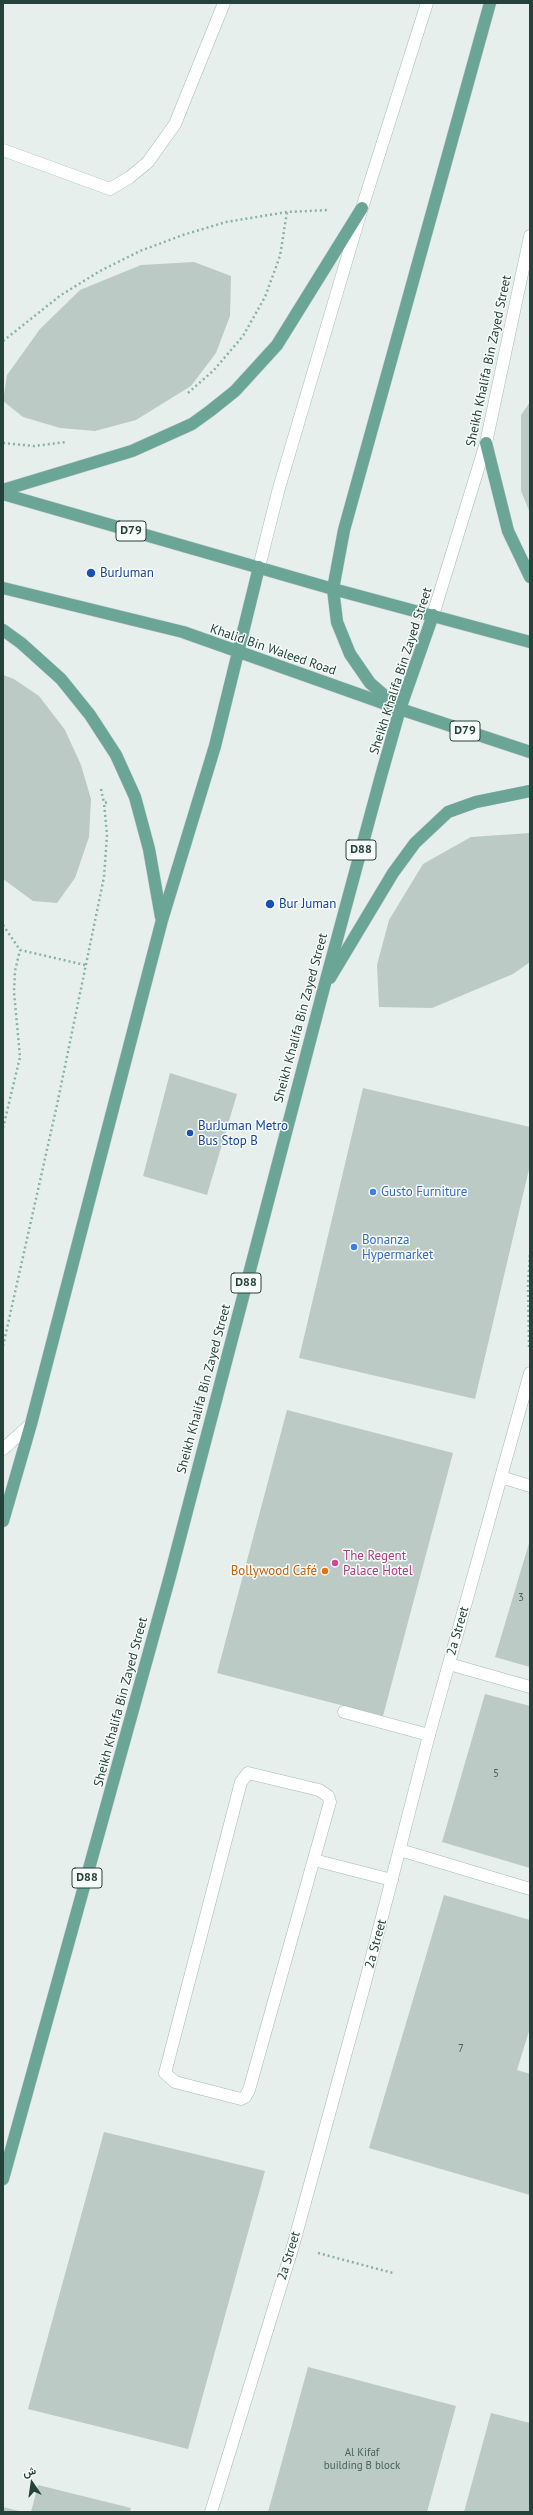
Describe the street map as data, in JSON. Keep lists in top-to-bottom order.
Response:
{
  "streets": {
    "main road": [
      "Sheikh Khalifa Bin Zayed Street",
      "D79",
      "Khalid Bin Waleed Road",
      "D88"
    ],
    "street": ["2a Street"]
  },
  "crossings": [
    ["Sheikh Khalifa Bin Zayed Street", "D79"],
    ["Sheikh Khalifa Bin Zayed Street", "Khalid Bin Waleed Road"]
  ],
  "places": [
    "BurJuman",
    "Bur Juman",
    "BurJuman Metro Bus Stop B",
    "Gusto Furniture",
    "Bonanza Hypermarket",
    "The Regent Palace Hotel",
    "Bollywood Café"
  ],
  "house_numbers": [
    "3",
    "5",
    "7",
    "Al Kifaf building B block"
  ],
  "north": "top"
}
